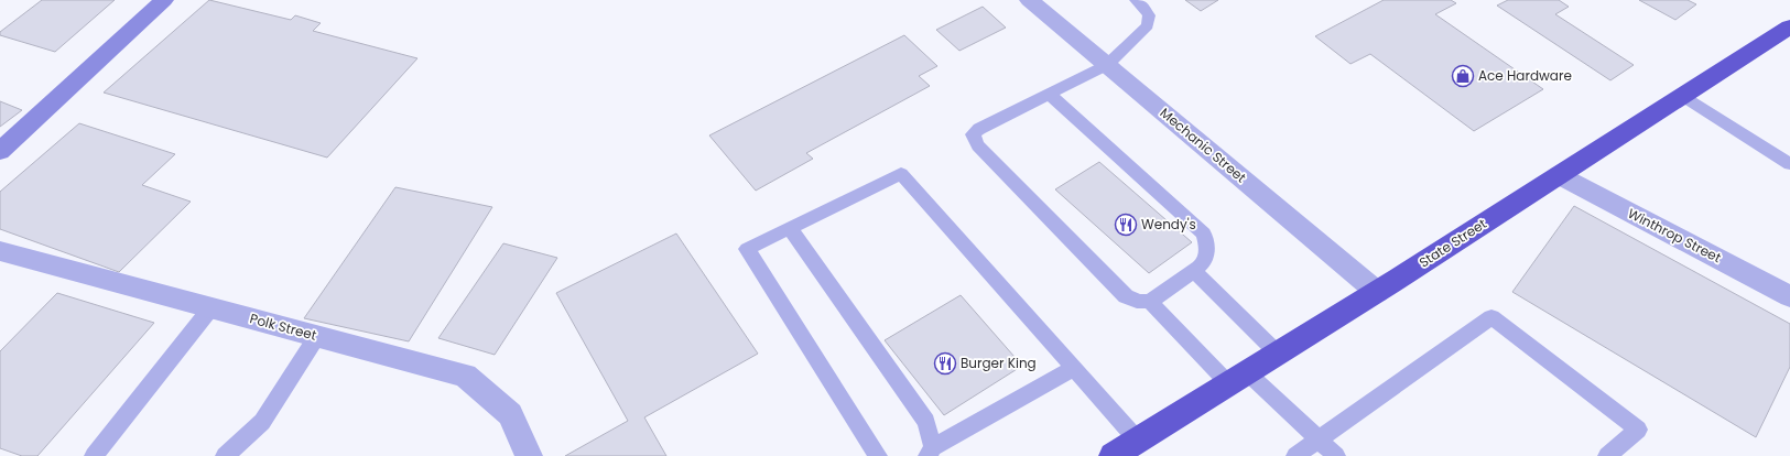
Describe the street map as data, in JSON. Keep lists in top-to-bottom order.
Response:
{
  "streets": {
    "highway": ["State Street"],
    "street": ["Mechanic Street", "Winthrop Street", "Polk Street"]
  },
  "crossings": [
    ["Mechanic Street", "State Street"],
    ["Winthrop Street", "State Street"]
  ],
  "places": {
    "shop": ["Ace Hardware"],
    "restaurant": ["Wendy's", "Burger King"]
  }
}
